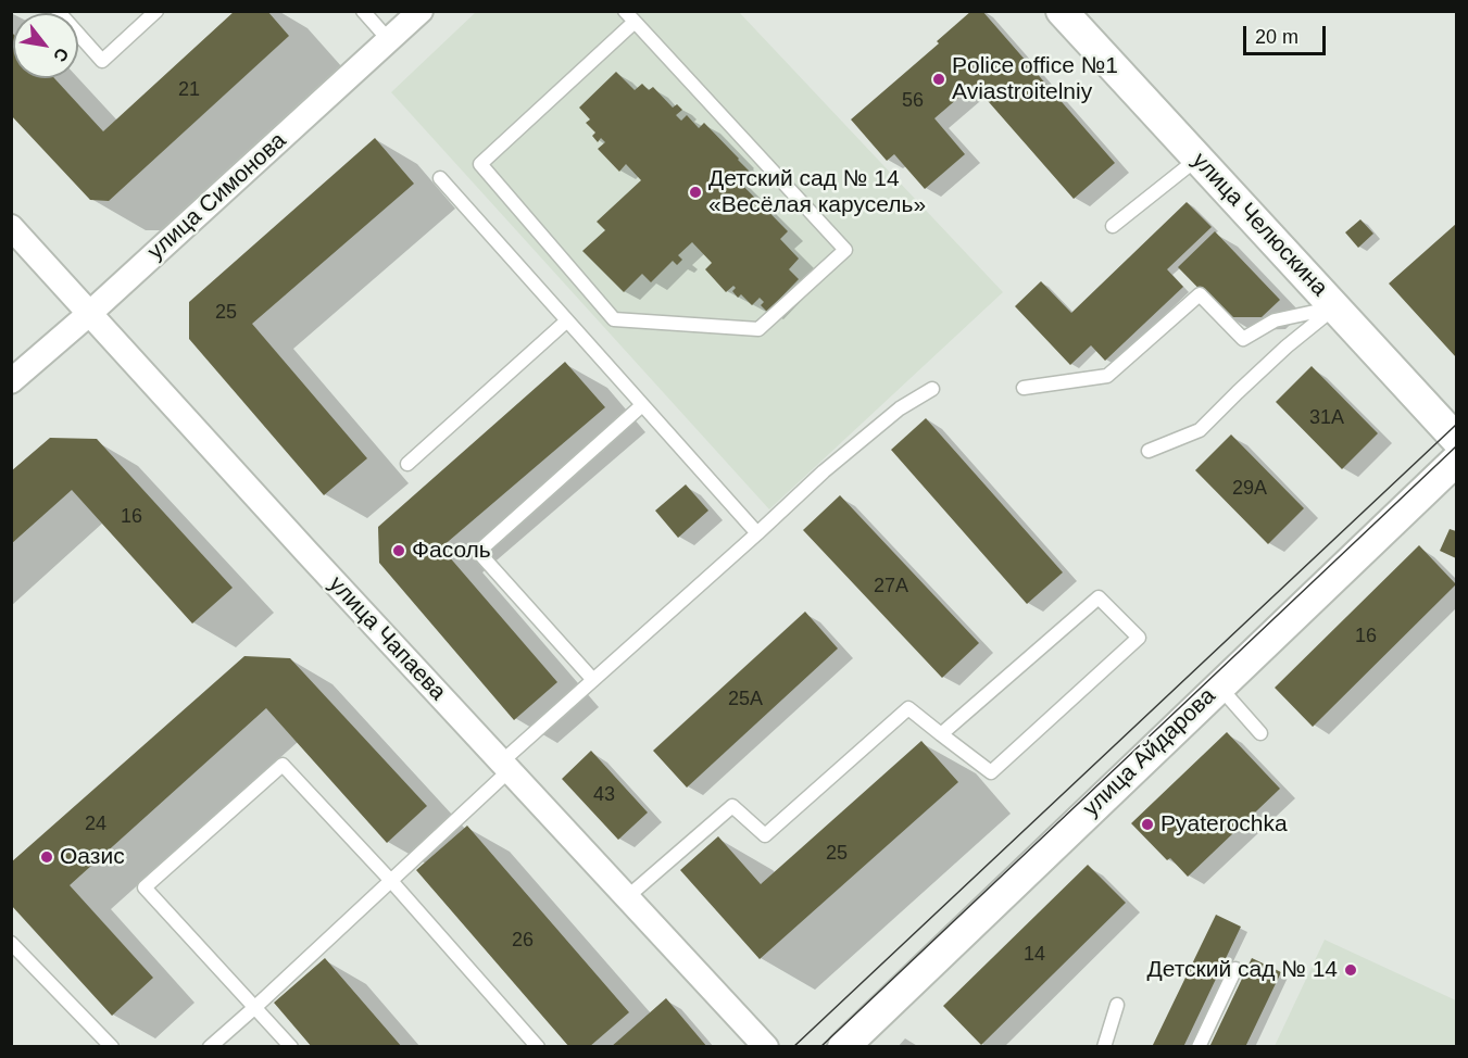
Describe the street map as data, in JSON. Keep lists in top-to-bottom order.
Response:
{
  "streets": {
    "street": [
      "улица Симонова",
      "улица Челюскина",
      "улица Чапаева",
      "улица Айдарова"
    ]
  },
  "crossings": [
    ["улица Симонова", "улица Чапаева"]
  ],
  "places": [
    "Police office №1 Aviastroitelniy",
    "Детский сад № 14 «Весёлая карусель»",
    "Фасоль",
    "Pyaterochka",
    "Оазис",
    "Детский сад № 14"
  ],
  "house_numbers": [
    "21",
    "56",
    "25",
    "31А",
    "29А",
    "16",
    "27А",
    "16",
    "25А",
    "43",
    "24",
    "25",
    "26",
    "14"
  ],
  "scale_bar": "20 m",
  "north": "bottom right"
}
